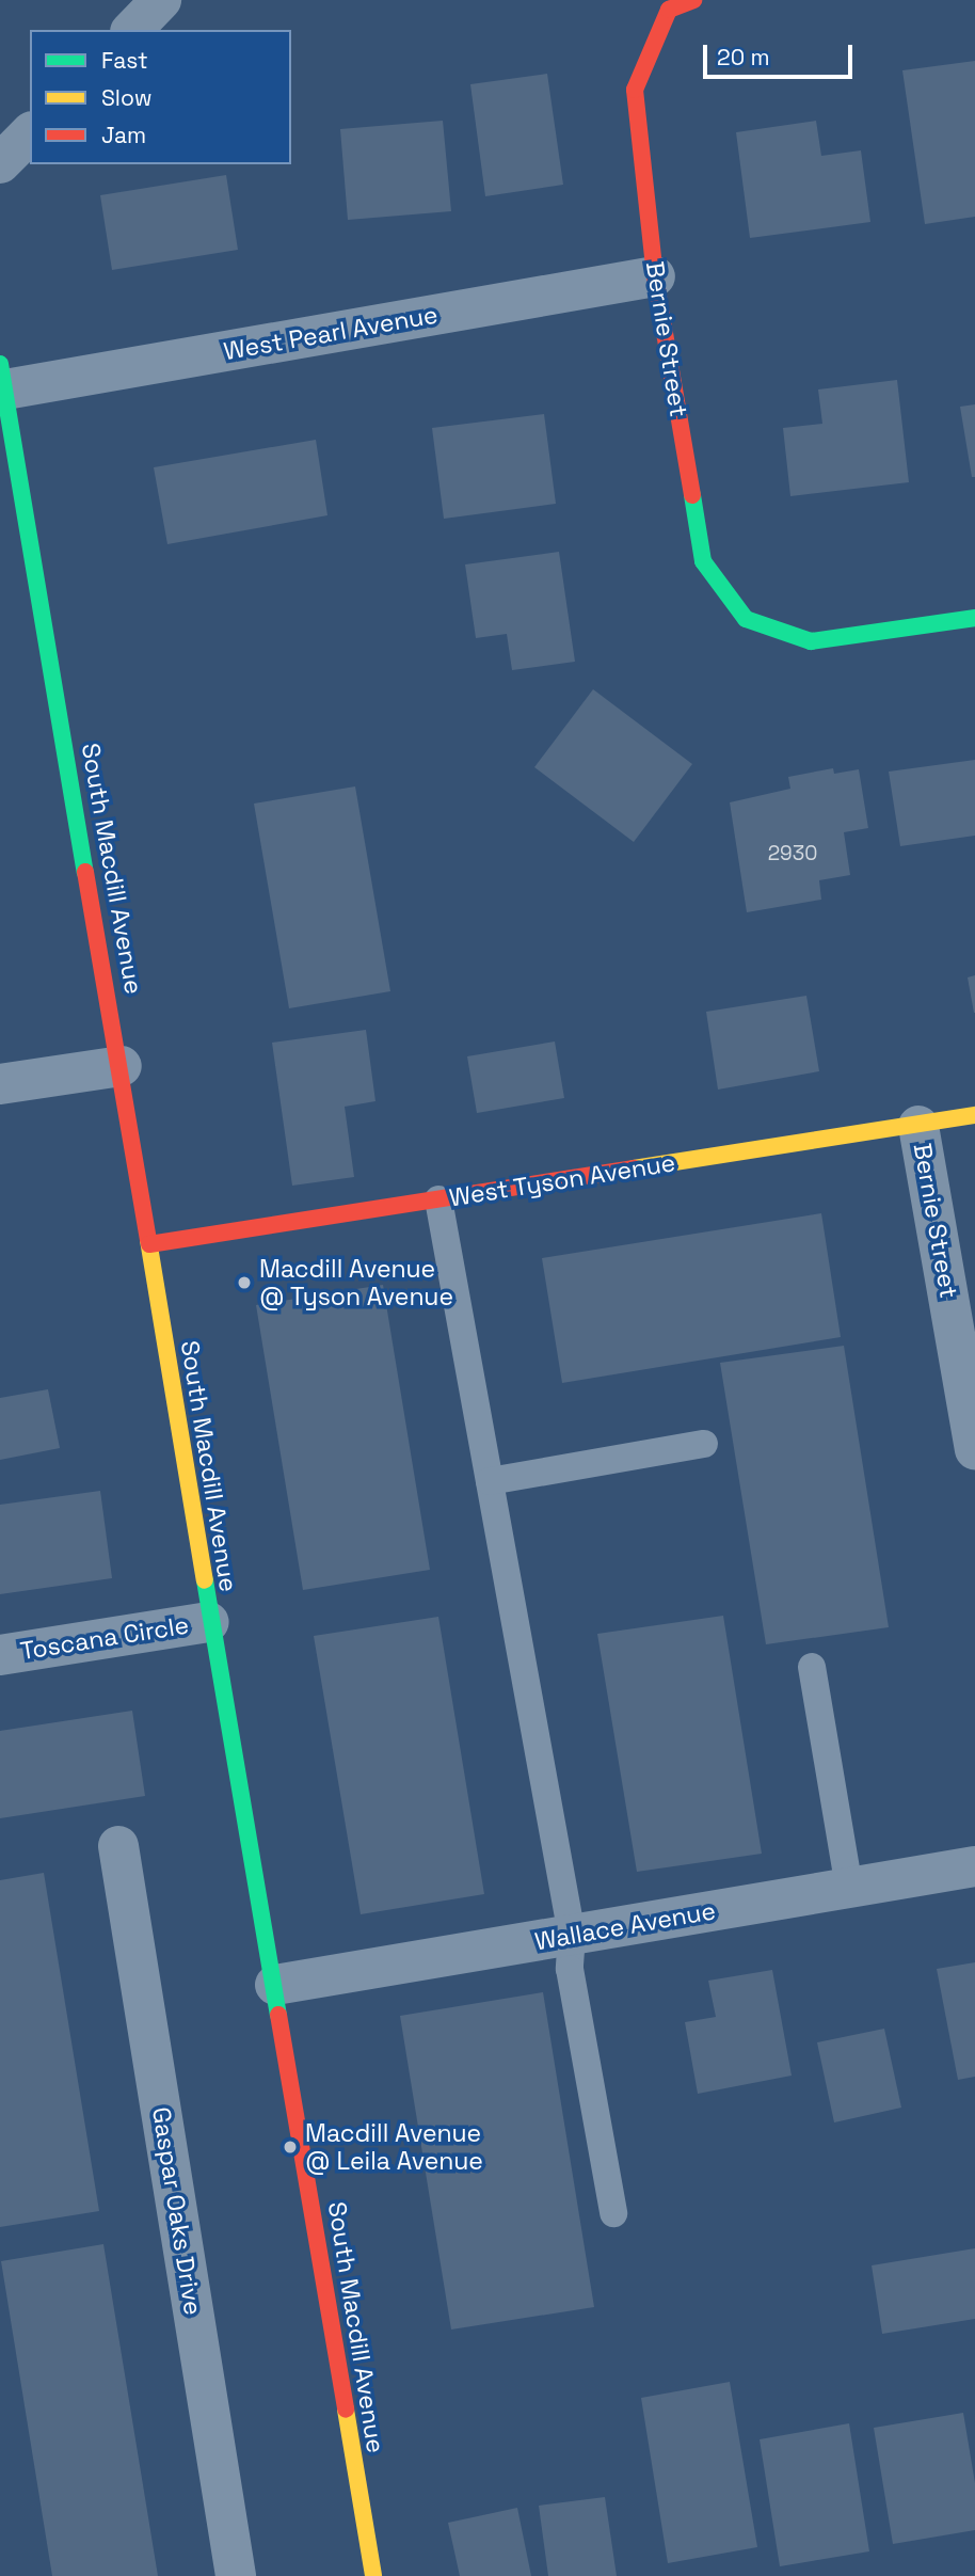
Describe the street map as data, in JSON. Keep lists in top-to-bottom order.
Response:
{
  "streets": {
    "street": [
      "West Pearl Avenue",
      "Bernie Street",
      "South Macdill Avenue",
      "West Tyson Avenue",
      "Toscana Circle",
      "Wallace Avenue",
      "Gaspar Oaks Drive"
    ]
  },
  "crossings": [
    ["West Pearl Avenue", "Bernie Street"],
    ["West Pearl Avenue", "South Macdill Avenue"],
    ["Bernie Street", "West Tyson Avenue"],
    ["South Macdill Avenue", "West Tyson Avenue"],
    ["South Macdill Avenue", "Toscana Circle"],
    ["South Macdill Avenue", "Wallace Avenue"]
  ],
  "places": ["Macdill Avenue @ Tyson Avenue", "Macdill Avenue @ Leila Avenue"],
  "house_numbers": ["2930"],
  "legend": ["Fast", "Slow", "Jam"],
  "scale_bar": "20 m"
}
